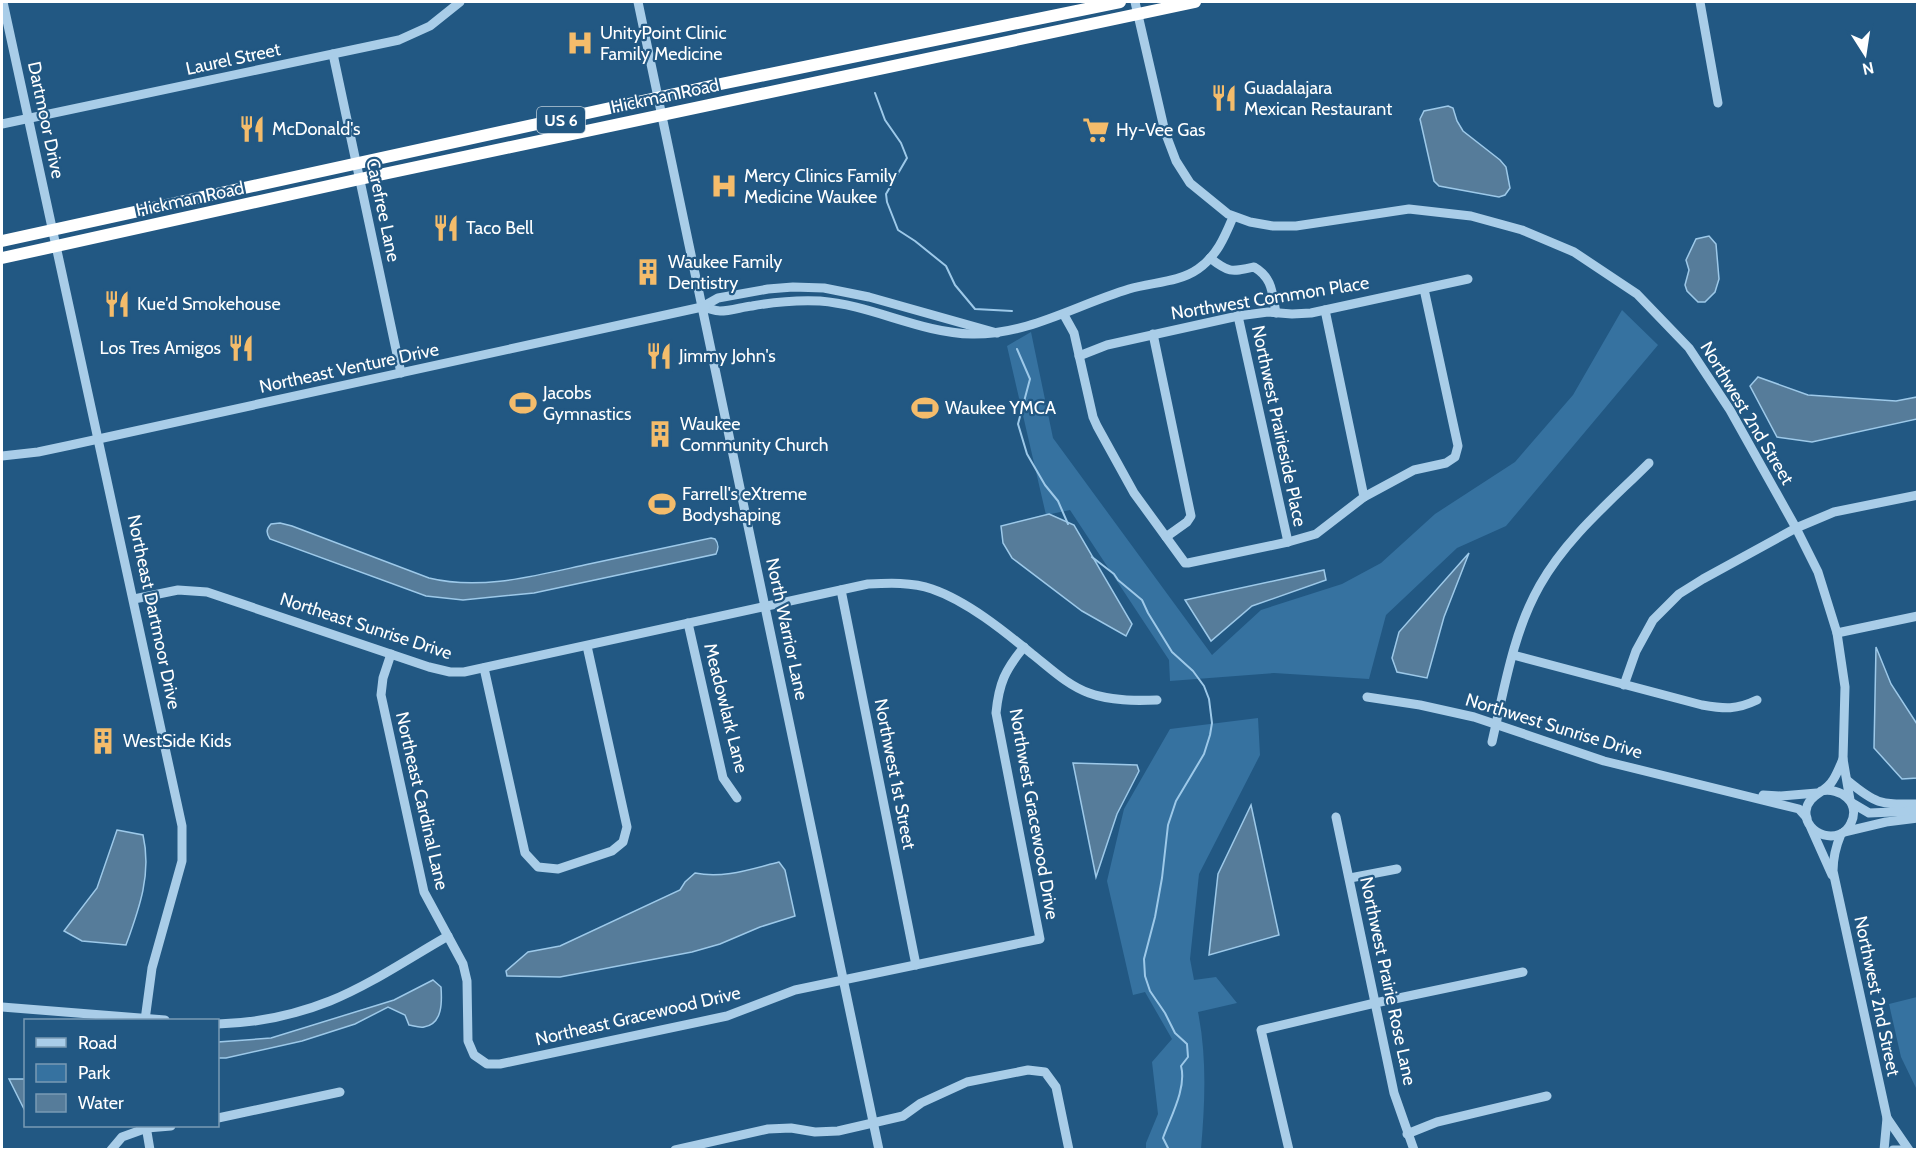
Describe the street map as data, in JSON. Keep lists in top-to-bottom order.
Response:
{
  "streets": {
    "highway": ["Hickman Road", "US 6"],
    "street": [
      "Laurel Street",
      "Dartmoor Drive",
      "Carefree Lane",
      "Northwest Common Place",
      "Northeast Venture Drive",
      "Northwest 2nd Street",
      "Northwest Prairieside Place",
      "Northeast Dartmoor Drive",
      "Northeast Sunrise Drive",
      "North Warrior Lane",
      "Meadowlark Lane",
      "Northwest Sunrise Drive",
      "Northwest 1st Street",
      "Northeast Cardinal Lane",
      "Northwest Gracewood Drive",
      "Northwest Prairie Rose Lane",
      "Northeast Gracewood Drive"
    ]
  },
  "crossings": [
    ["Laurel Street", "Dartmoor Drive"],
    ["Laurel Street", "Carefree Lane"],
    ["Hickman Road", "Dartmoor Drive"],
    ["Hickman Road", "Carefree Lane"],
    ["Hickman Road", "Northwest 2nd Street"],
    ["Hickman Road", "Northeast Dartmoor Drive"],
    ["Hickman Road", "North Warrior Lane"],
    ["Dartmoor Drive", "Northeast Dartmoor Drive"],
    ["Carefree Lane", "Northeast Venture Drive"],
    ["Northwest Common Place", "Northwest Prairieside Place"],
    ["Northeast Venture Drive", "Northeast Dartmoor Drive"],
    ["Northeast Venture Drive", "North Warrior Lane"],
    ["Northwest 2nd Street", "Northwest Sunrise Drive"],
    ["Northeast Dartmoor Drive", "Northeast Sunrise Drive"],
    ["Northeast Sunrise Drive", "North Warrior Lane"],
    ["Northeast Sunrise Drive", "Meadowlark Lane"],
    ["Northeast Sunrise Drive", "Northeast Cardinal Lane"],
    ["North Warrior Lane", "Northwest Gracewood Drive"],
    ["North Warrior Lane", "Northeast Gracewood Drive"],
    ["Northwest 1st Street", "Northwest Gracewood Drive"],
    ["Northeast Cardinal Lane", "Northeast Gracewood Drive"],
    ["Northwest Gracewood Drive", "Northeast Gracewood Drive"]
  ],
  "places": {
    "hospital": ["UnityPoint Clinic Family Medicine", "Mercy Clinics Family Medicine Waukee"],
    "restaurant": [
      "Guadalajara Mexican Restaurant",
      "McDonald's",
      "Taco Bell",
      "Kue'd Smokehouse",
      "Los Tres Amigos",
      "Jimmy John's"
    ],
    "supermarket": ["Hy-Vee Gas"],
    "building": ["Waukee Family Dentistry", "Waukee Community Church", "WestSide Kids"],
    "sports": ["Jacobs Gymnastics", "Waukee YMCA", "Farrell's eXtreme Bodyshaping"]
  },
  "legend": ["Road", "Park", "Water"],
  "north": "bottom"
}
